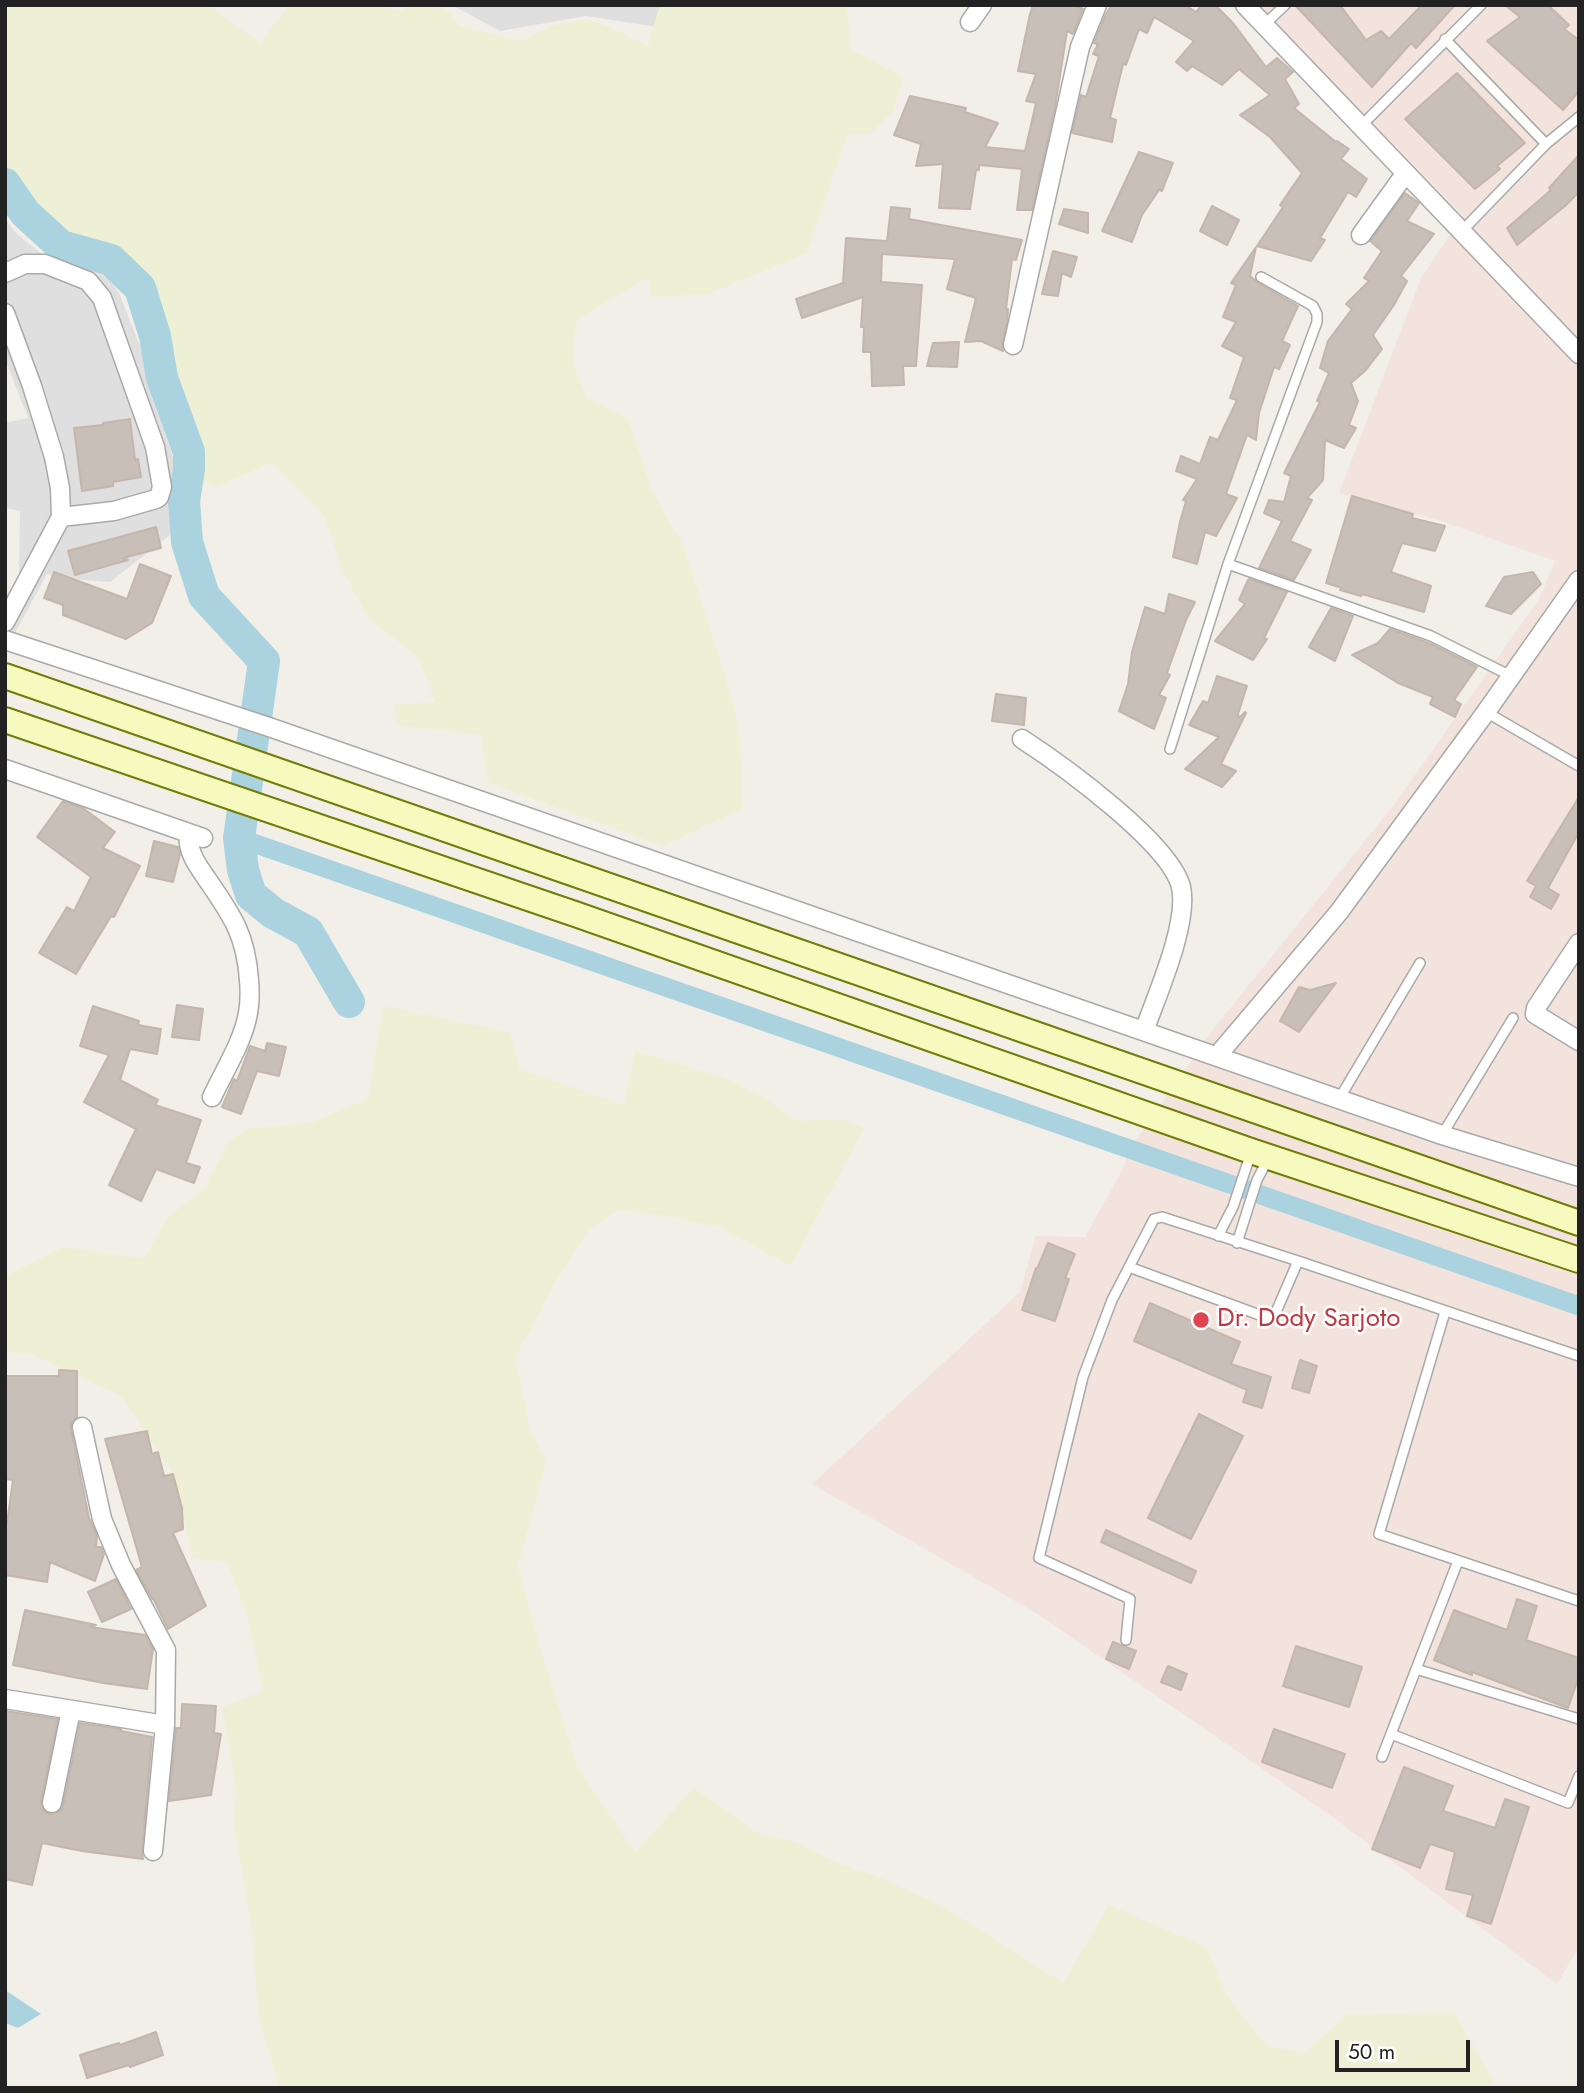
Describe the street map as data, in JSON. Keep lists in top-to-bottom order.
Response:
{
  "places": ["Dr. Dody Sarjoto"],
  "scale_bar": "50 m"
}
